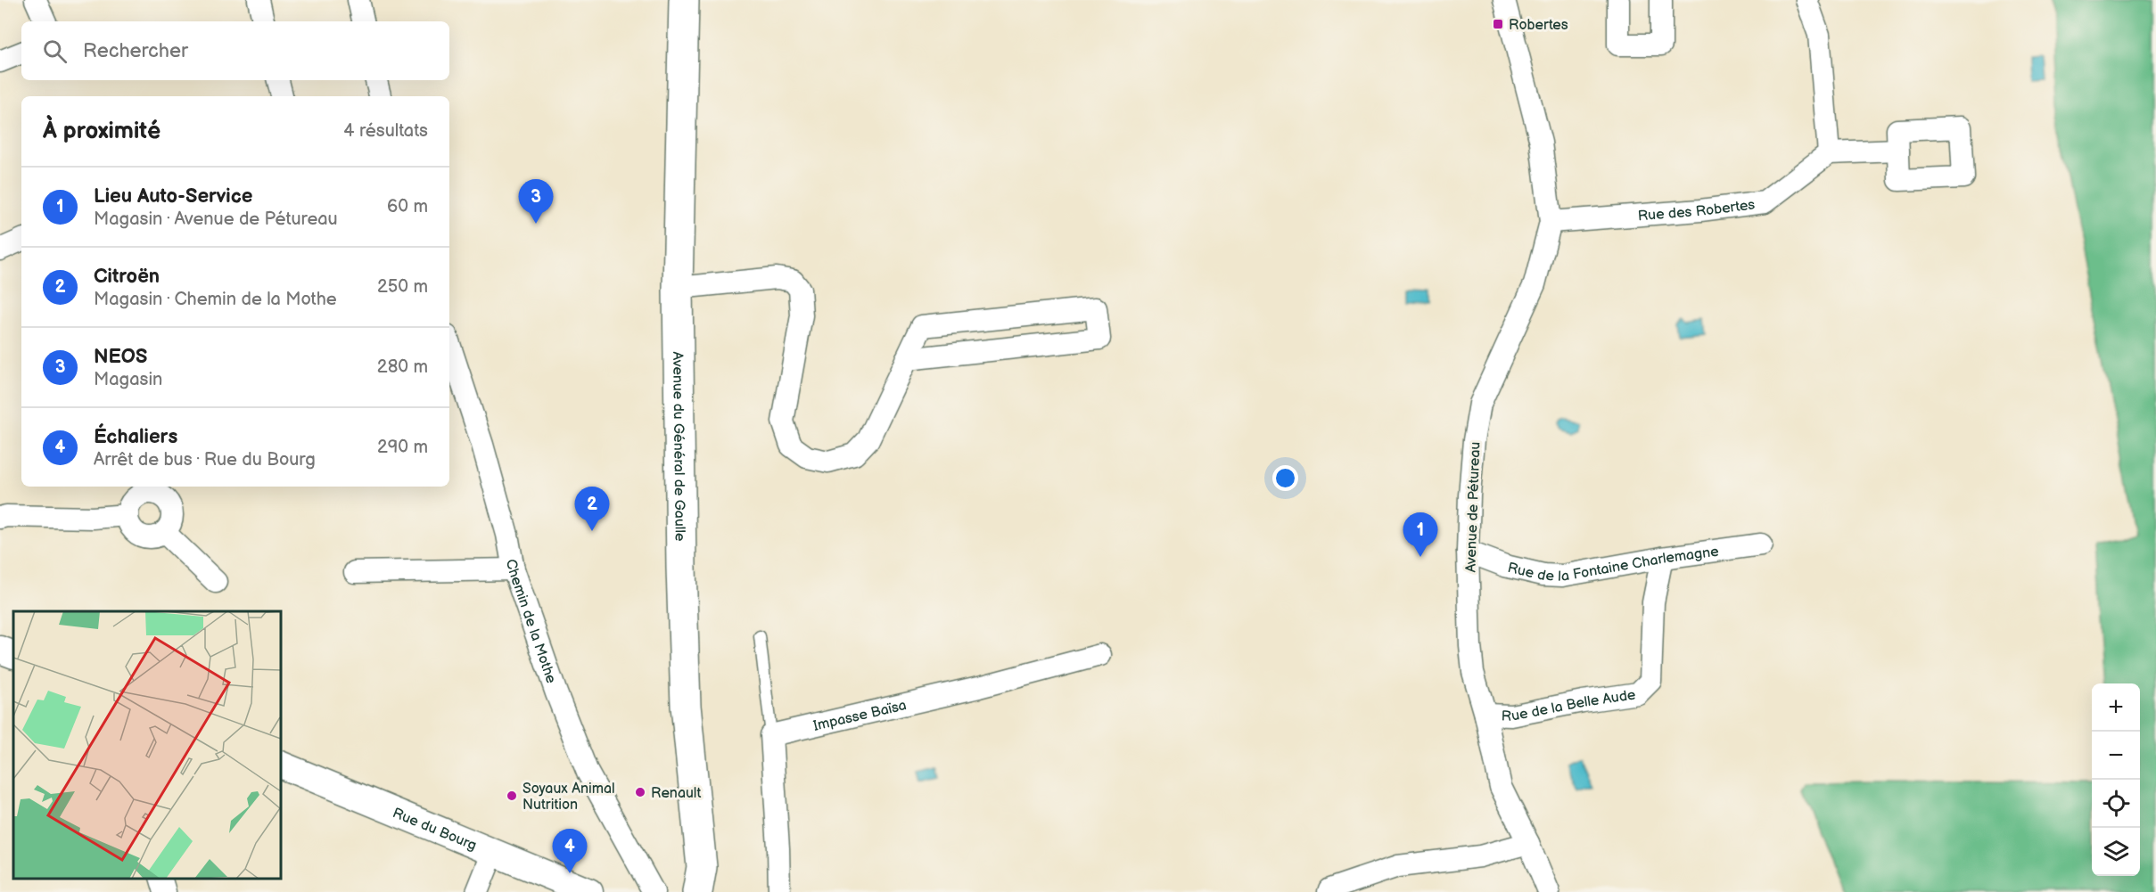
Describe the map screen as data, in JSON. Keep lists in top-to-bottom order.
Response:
{
  "streets": {
    "main road": ["Avenue du Général de Gaulle"],
    "street": [
      "Rue des Robertes",
      "Avenue de Pétureau",
      "Rue de la Fontaine Charlemagne",
      "Chemin de la Mothe",
      "Rue de la Belle Aude",
      "Impasse Baïsa",
      "Rue du Bourg"
    ]
  },
  "crossings": [
    ["Rue des Robertes", "Avenue de Pétureau"],
    ["Avenue de Pétureau", "Rue de la Fontaine Charlemagne"],
    ["Avenue de Pétureau", "Rue de la Belle Aude"],
    ["Rue de la Fontaine Charlemagne", "Rue de la Belle Aude"]
  ],
  "places": {
    "transit": ["Robertes"],
    "other": ["Renault", "Soyaux Animal Nutrition"]
  },
  "page": {
    "search": "Rechercher",
    "heading": ["À proximité", "4 résultats"],
    "list": [
      {
        "mark": "1",
        "name": "Lieu Auto-Service",
        "note": "Magasin · Avenue de Pétureau",
        "value": "60 m"
      },
      {
        "mark": "2",
        "name": "Citroën",
        "note": "Magasin · Chemin de la Mothe",
        "value": "250 m"
      },
      {
        "mark": "3",
        "name": "NEOS",
        "note": "Magasin",
        "value": "280 m"
      },
      {
        "mark": "4",
        "name": "Échaliers",
        "note": "Arrêt de bus · Rue du Bourg",
        "value": "290 m"
      }
    ],
    "pins": [
      "3",
      "2",
      "1",
      "4"
    ],
    "map_buttons": ["+", "−"]
  }
}
